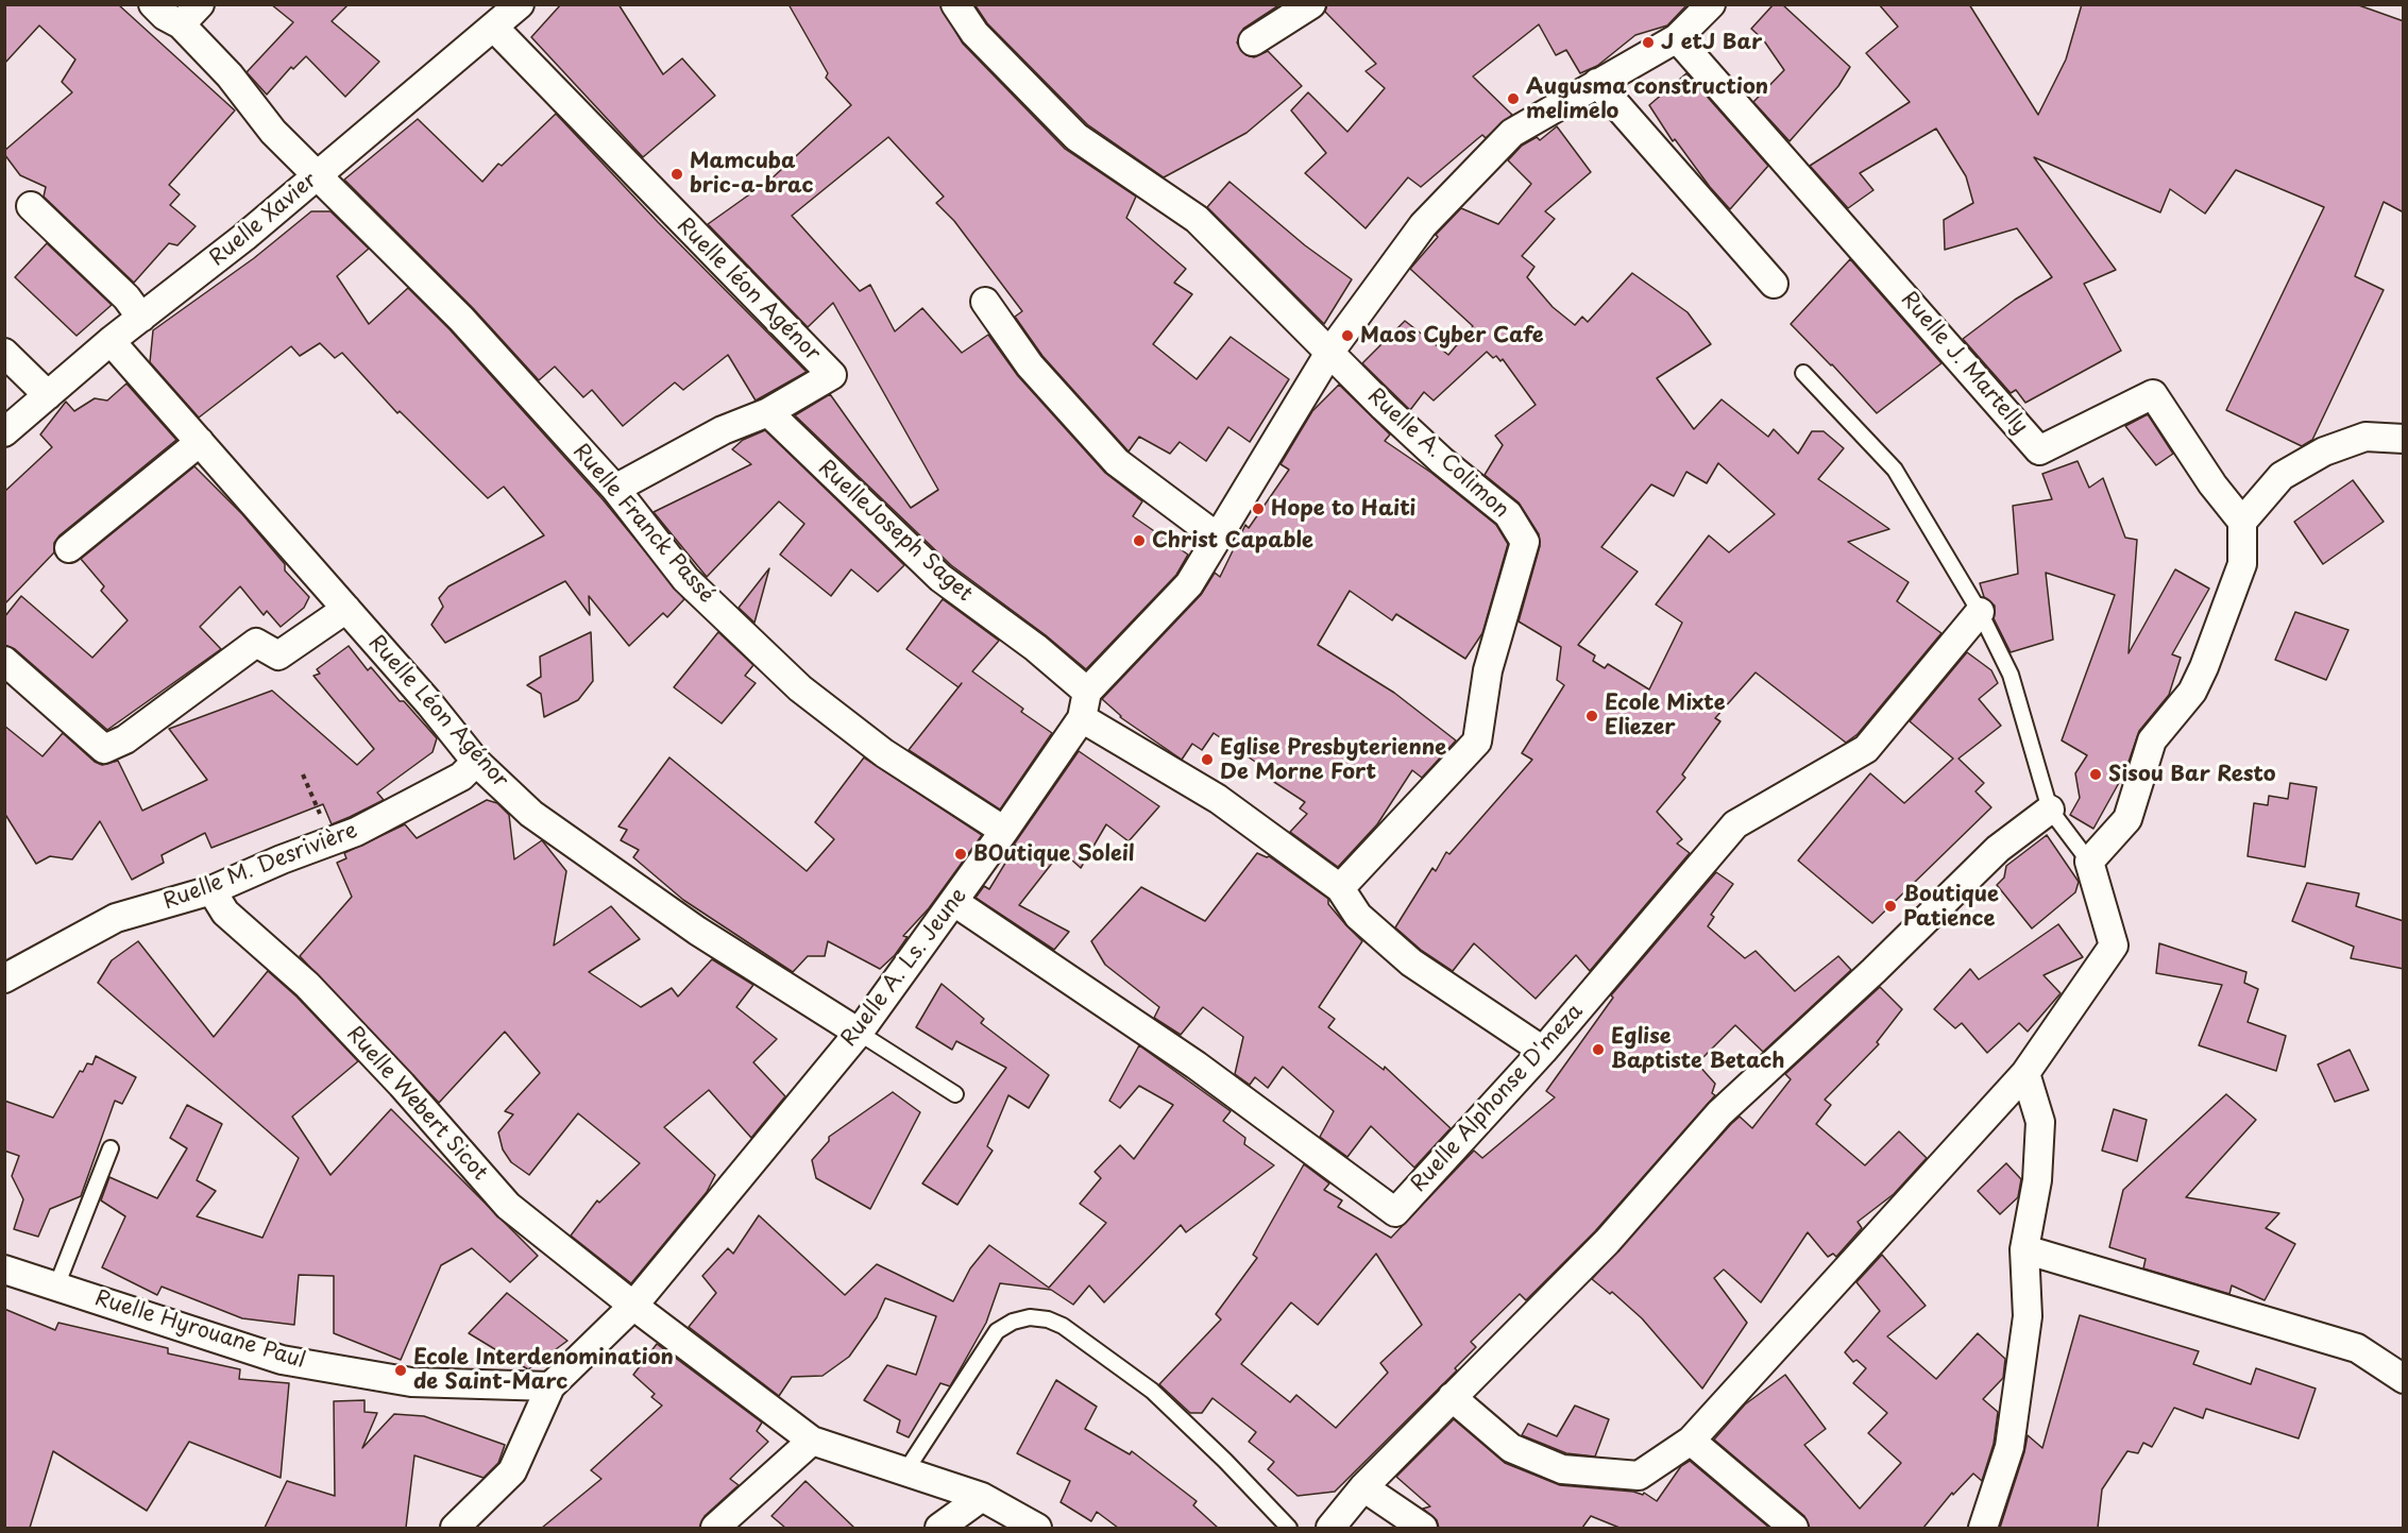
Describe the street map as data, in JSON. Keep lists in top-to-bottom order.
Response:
{
  "streets": {
    "street": [
      "Ruelle Xavier",
      "Ruelle léon Agénor",
      "Ruelle J. Martelly",
      "Ruelle A. Colimon",
      "Ruelle Franck Passé",
      "RuelleJoseph Saget",
      "Ruelle Léon Agénor",
      "Ruelle M. Desrivière",
      "Ruelle A. Ls. Jeune",
      "Ruelle Alphonse D'meza",
      "Ruelle Webert Sicot",
      "Ruelle Hyrouane Paul"
    ]
  },
  "crossings": [
    ["Ruelle Xavier", "Ruelle léon Agénor"],
    ["Ruelle Xavier", "Ruelle Franck Passé"],
    ["Ruelle Xavier", "Ruelle Léon Agénor"],
    ["Ruelle léon Agénor", "Ruelle Franck Passé"],
    ["Ruelle léon Agénor", "RuelleJoseph Saget"],
    ["Ruelle Franck Passé", "Ruelle A. Ls. Jeune"],
    ["RuelleJoseph Saget", "Ruelle A. Ls. Jeune"],
    ["Ruelle Léon Agénor", "Ruelle M. Desrivière"],
    ["Ruelle Léon Agénor", "Ruelle A. Ls. Jeune"],
    ["Ruelle M. Desrivière", "Ruelle Webert Sicot"],
    ["Ruelle A. Ls. Jeune", "Ruelle Alphonse D'meza"],
    ["Ruelle A. Ls. Jeune", "Ruelle Webert Sicot"],
    ["Ruelle A. Ls. Jeune", "Ruelle Hyrouane Paul"]
  ],
  "places": [
    "J etJ Bar",
    "Augusma construction melimelo",
    "Mamcuba bric-a-brac",
    "Maos Cyber Cafe",
    "Hope to Haiti",
    "Christ Capable",
    "Ecole Mixte Eliezer",
    "Eglise Presbyterienne De Morne Fort",
    "Sisou Bar Resto",
    "B0utique Soleil",
    "Boutique Patience",
    "Eglise Baptiste Betach",
    "Ecole Interdenomination de Saint-Marc"
  ]
}
